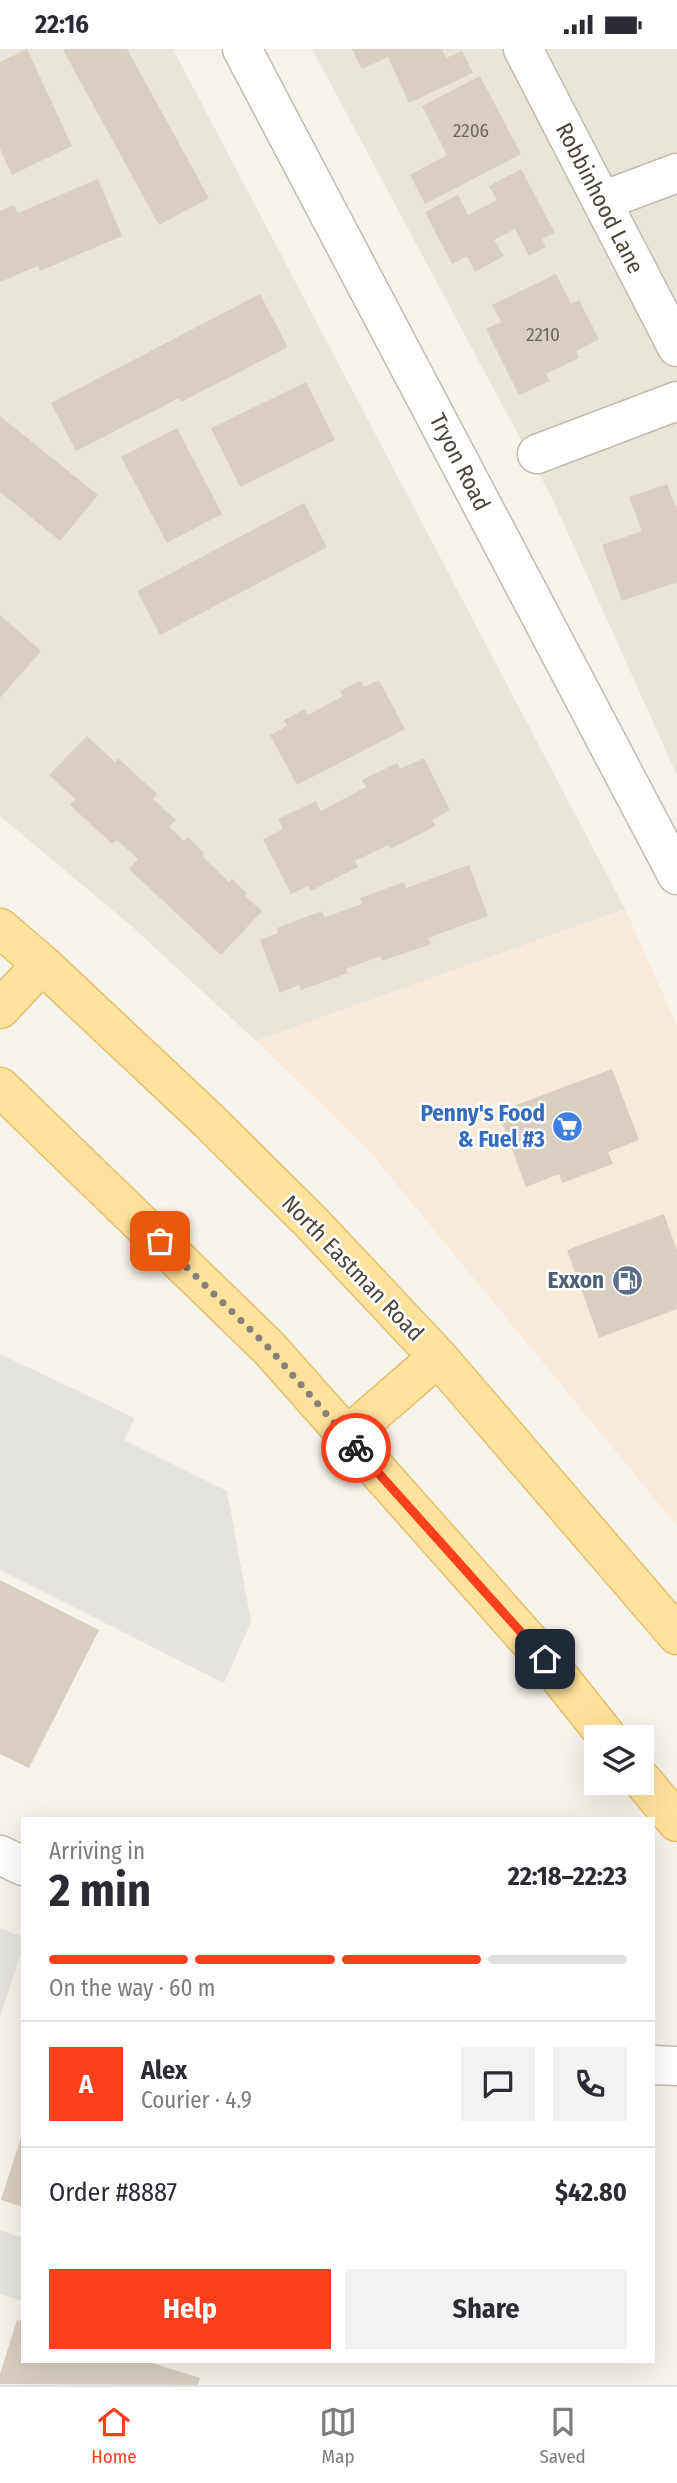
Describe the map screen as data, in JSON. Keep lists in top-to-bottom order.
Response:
{
  "streets": {
    "main road": ["North Eastman Road"],
    "street": ["Robbinhood Lane", "Tryon Road"]
  },
  "places": {
    "supermarket": ["Penny's Food & Fuel #3"],
    "fuel station": ["Exxon"]
  },
  "house_numbers": ["2206", "2210"],
  "page": {
    "status": "22:16",
    "heading": ["2 min", "Arriving in", "22:18–22:23"],
    "panel": [
      "Alex",
      "Courier · 4.9",
      "Order #8887",
      "$42.80"
    ],
    "bar": "On the way · 60 m",
    "round": "A",
    "buttons": ["Help", "Share"],
    "tabs": ["Home", "Map", "Saved"]
  }
}
